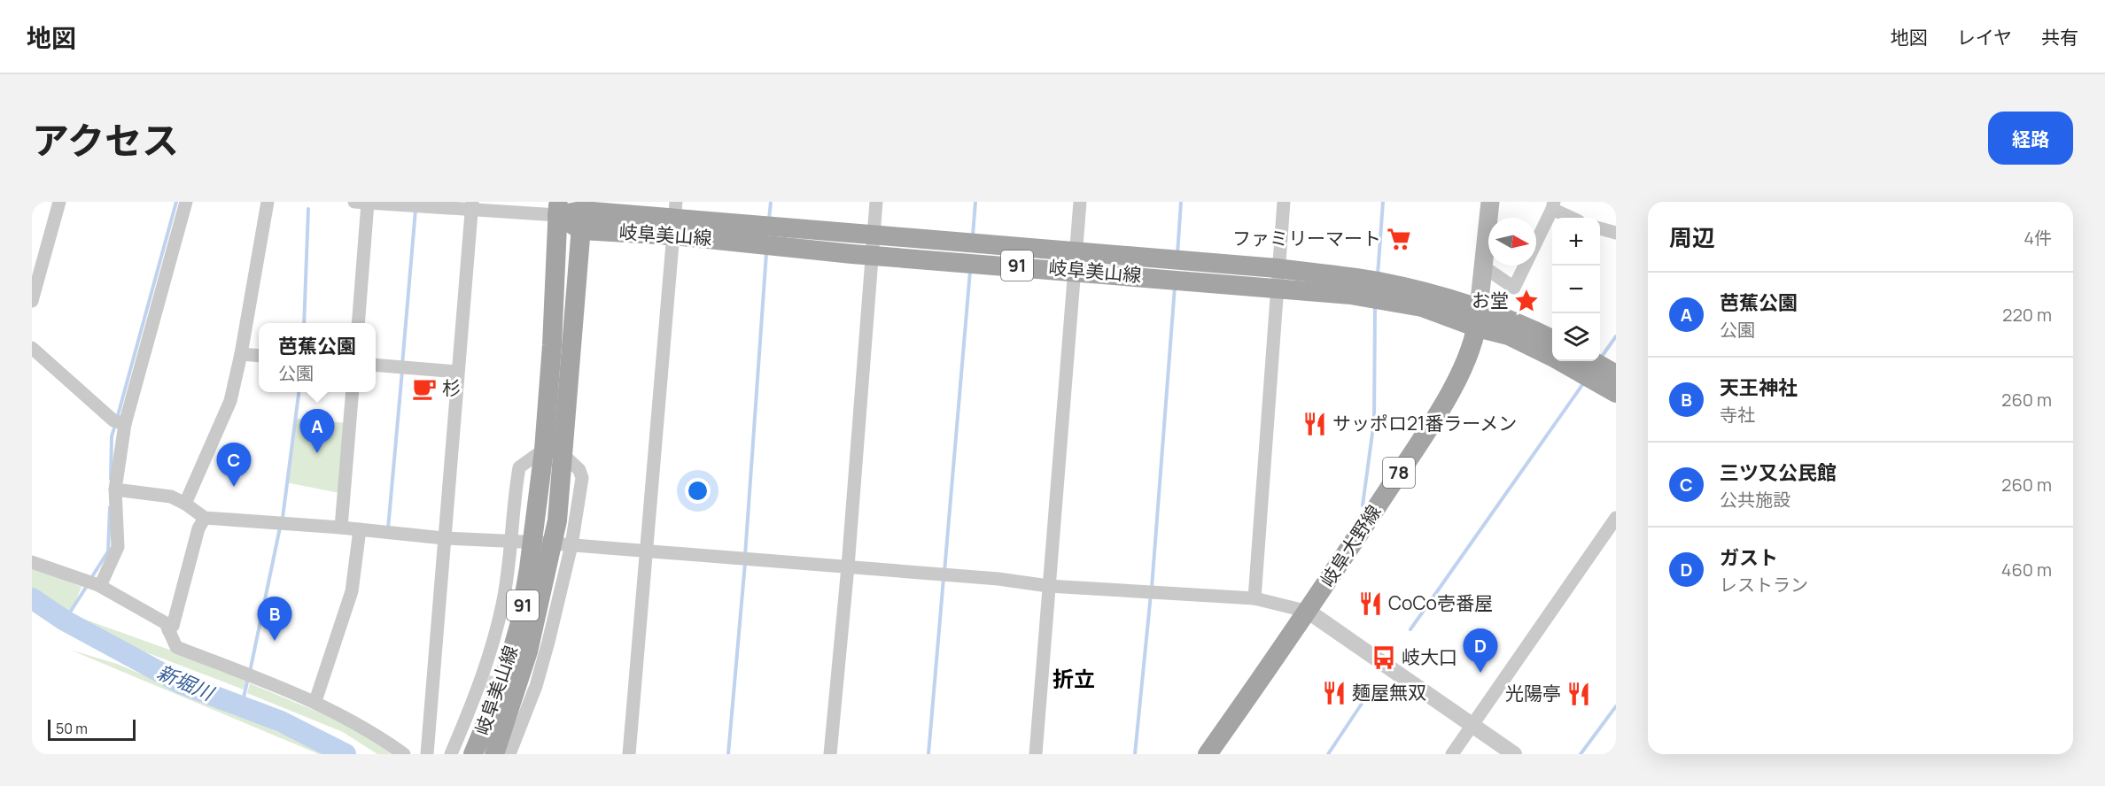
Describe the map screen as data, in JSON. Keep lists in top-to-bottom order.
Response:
{
  "streets": {
    "main road": [
      "岐阜美山線",
      "91",
      "78",
      "岐阜大野線"
    ]
  },
  "crossings": [
    ["岐阜美山線", "岐阜大野線"]
  ],
  "districts": ["折立"],
  "water": ["新堀川"],
  "places": {
    "supermarket": ["ファミリーマート"],
    "place": ["お堂"],
    "cafe": ["杉"],
    "restaurant": [
      "サッポロ21番ラーメン",
      "CoCo壱番屋",
      "麺屋無双",
      "光陽亭"
    ],
    "bus stop": ["岐大口"]
  },
  "scale_bar": "50 m",
  "north": "right",
  "page": {
    "header": "地図",
    "nav": ["地図", "レイヤ", "共有"],
    "title": "アクセス",
    "buttons": "経路",
    "heading": ["周辺", "4件"],
    "map_buttons": ["+", "−"],
    "list": [
      {
        "mark": "A",
        "name": "芭蕉公園",
        "note": "公園",
        "value": "220 m"
      },
      {
        "mark": "B",
        "name": "天王神社",
        "note": "寺社",
        "value": "260 m"
      },
      {
        "mark": "C",
        "name": "三ツ又公民館",
        "note": "公共施設",
        "value": "260 m"
      },
      {
        "mark": "D",
        "name": "ガスト",
        "note": "レストラン",
        "value": "460 m"
      }
    ],
    "popup": ["芭蕉公園", "公園"],
    "pins": [
      "A",
      "C",
      "B",
      "D"
    ],
    "scale": "50 m"
  }
}
